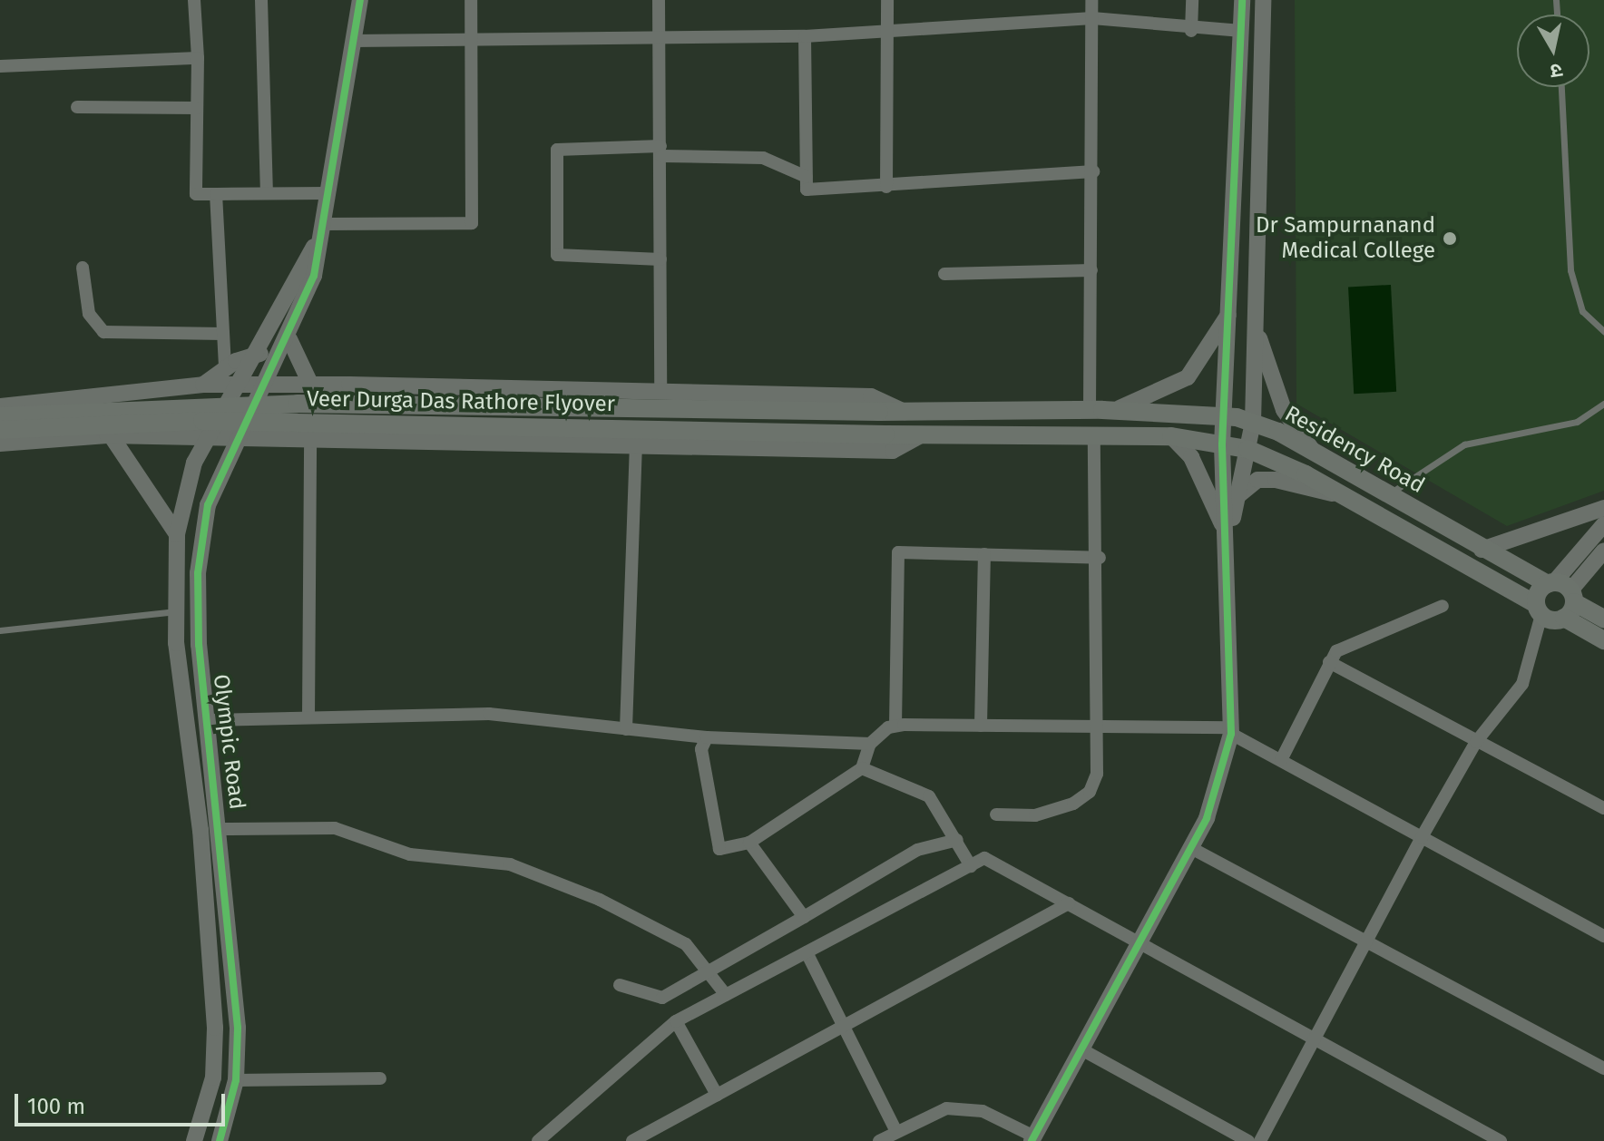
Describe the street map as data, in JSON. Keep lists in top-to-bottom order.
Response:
{
  "streets": {
    "main road": ["Veer Durga Das Rathore Flyover", "Residency Road"],
    "street": ["Olympic Road"]
  },
  "crossings": [
    ["Veer Durga Das Rathore Flyover", "Residency Road"]
  ],
  "places": ["Dr Sampurnanand Medical College"],
  "scale_bar": "100 m",
  "north": "bottom"
}
